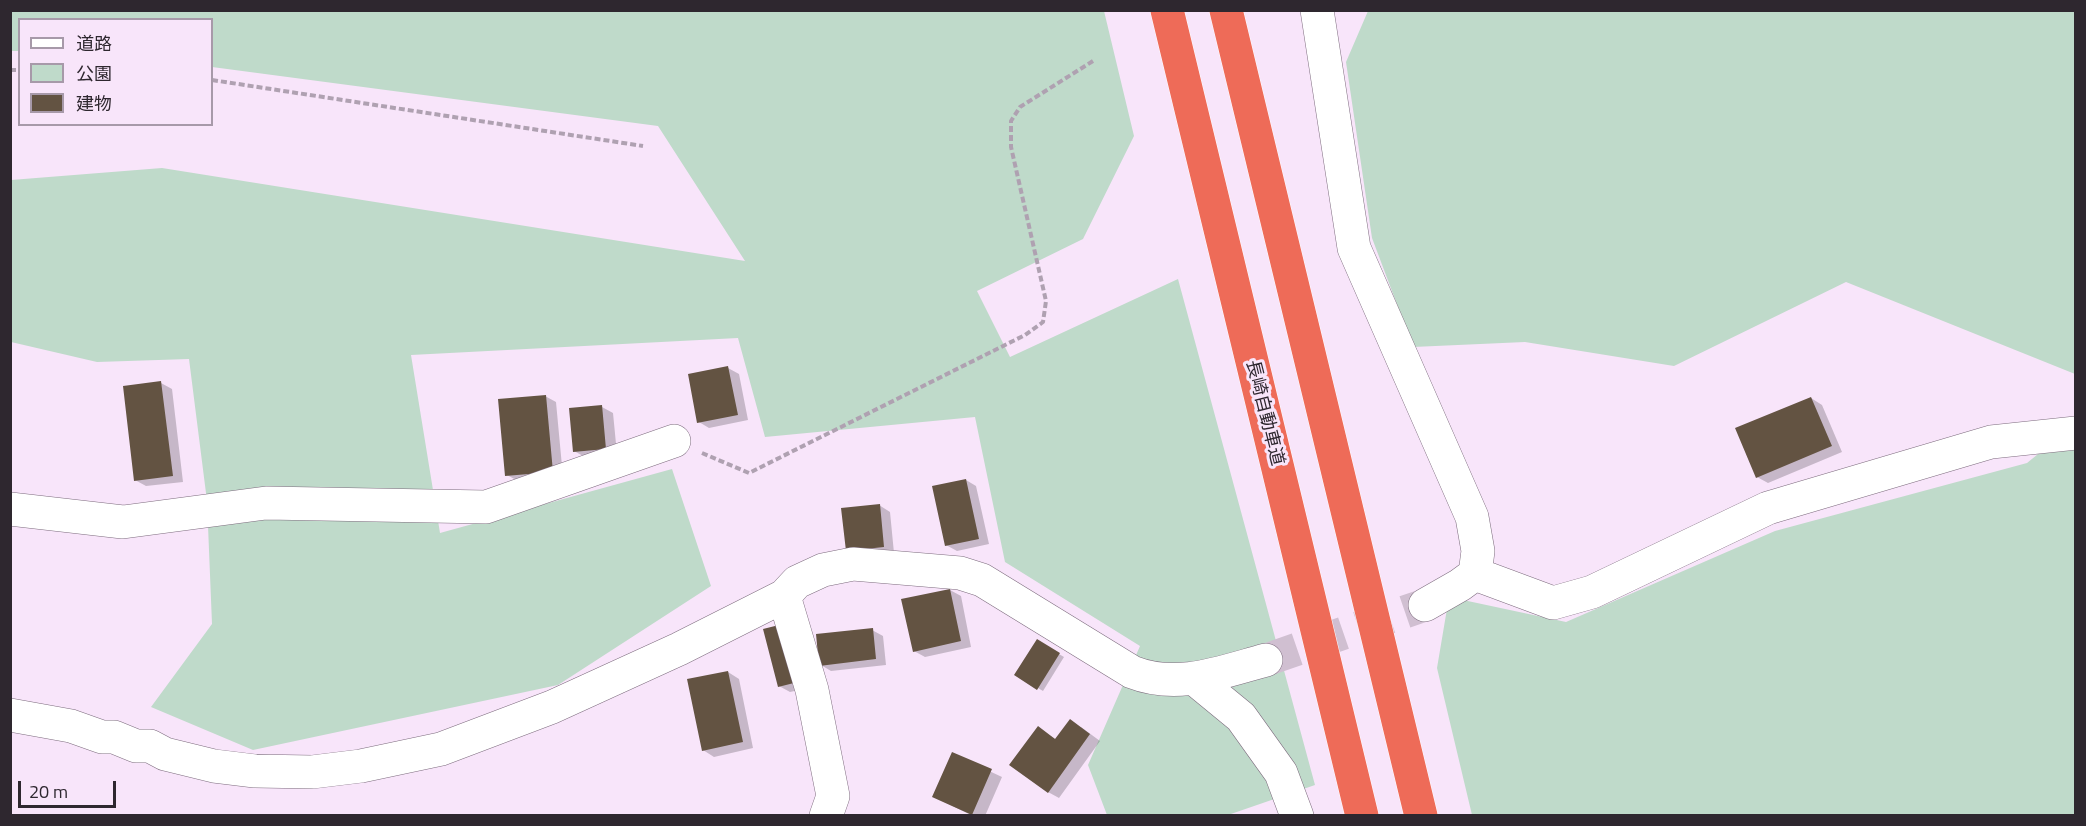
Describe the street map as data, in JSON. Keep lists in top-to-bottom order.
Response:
{
  "streets": {
    "highway": ["長崎自動車道"]
  },
  "legend": ["道路", "公園", "建物"],
  "scale_bar": "20 m"
}
